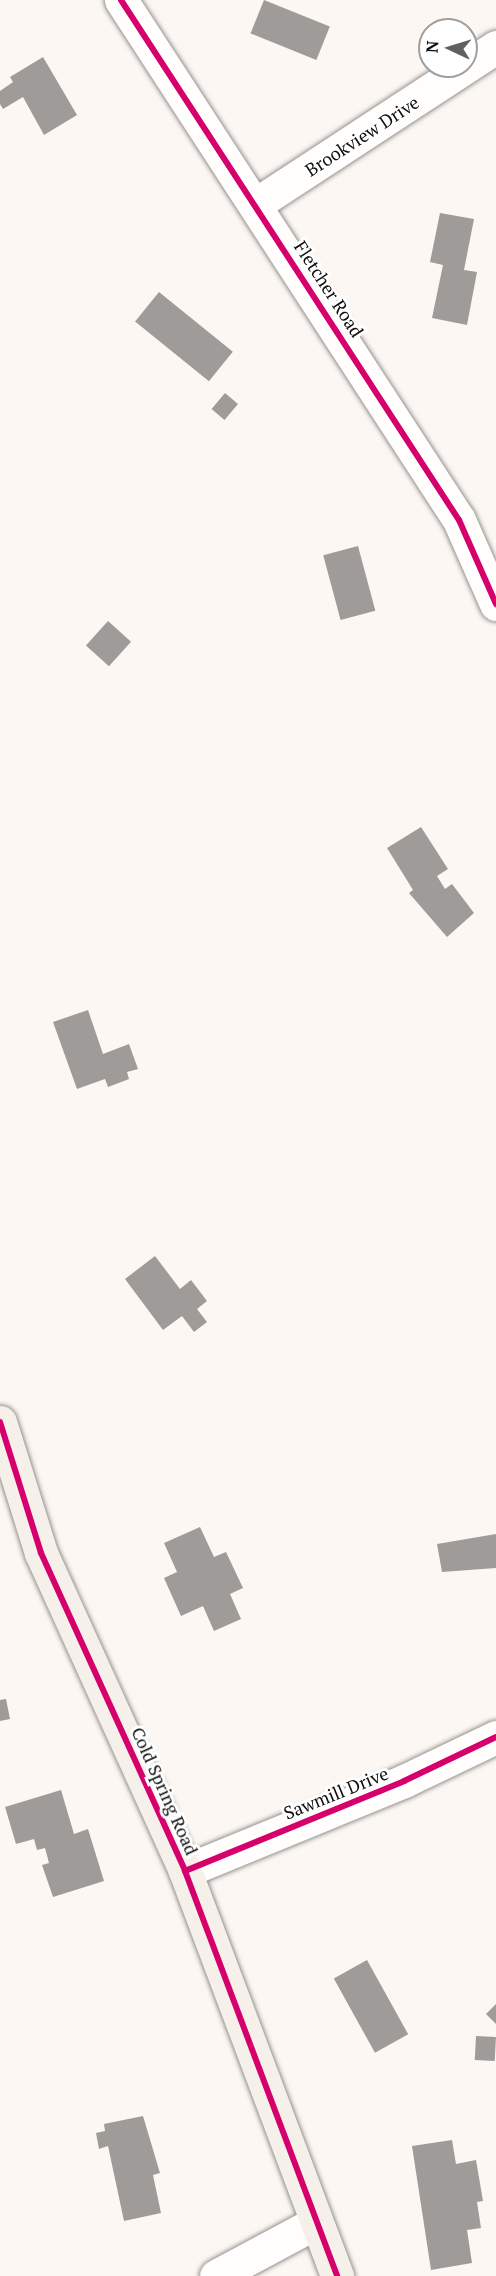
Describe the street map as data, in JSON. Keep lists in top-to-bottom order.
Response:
{
  "streets": {
    "street": [
      "Brookview Drive",
      "Fletcher Road",
      "Cold Spring Road",
      "Sawmill Drive"
    ]
  },
  "crossings": [
    ["Brookview Drive", "Fletcher Road"],
    ["Cold Spring Road", "Sawmill Drive"]
  ],
  "north": "left"
}
